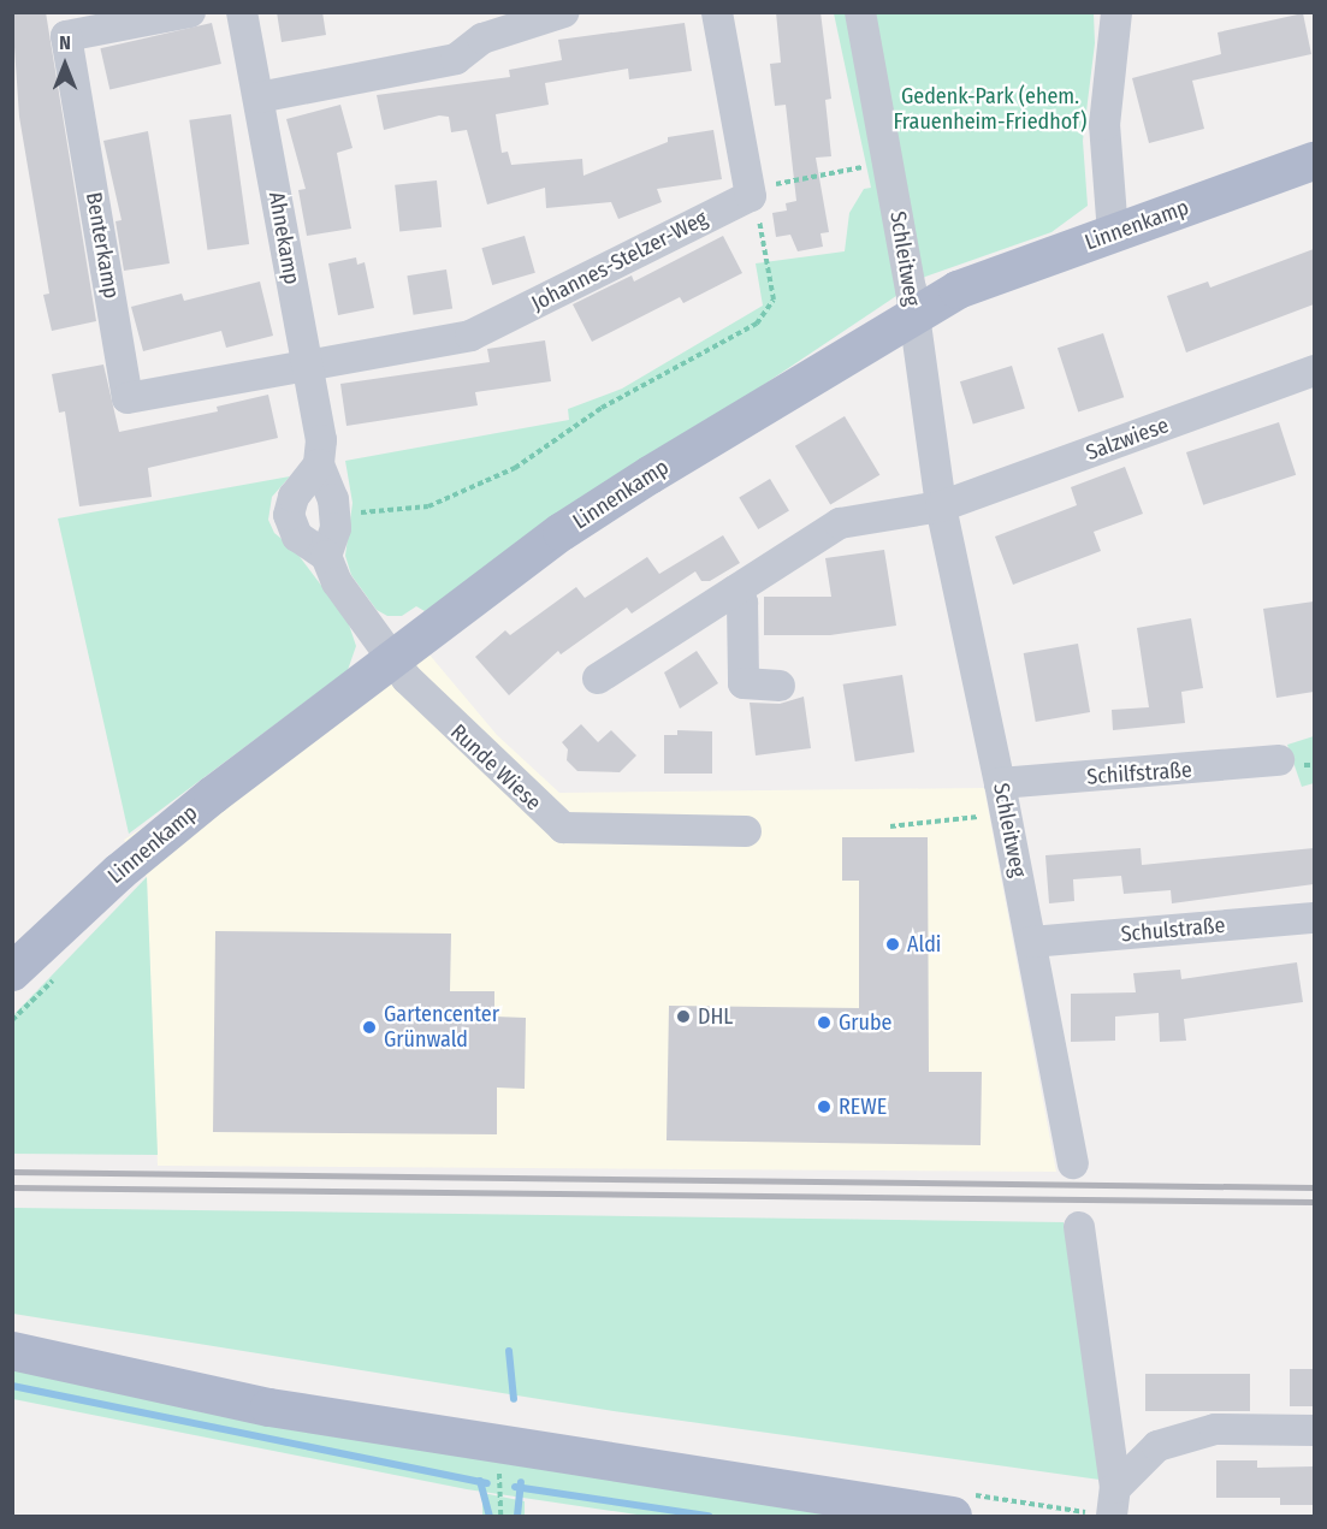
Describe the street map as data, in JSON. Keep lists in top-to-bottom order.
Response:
{
  "streets": {
    "main road": ["Linnenkamp"],
    "street": [
      "Ahnekamp",
      "Benterkamp",
      "Schleitweg",
      "Johannes-Stelzer-Weg",
      "Salzwiese",
      "Runde Wiese",
      "Schilfstraße",
      "Schulstraße"
    ]
  },
  "crossings": [
    ["Linnenkamp", "Schleitweg"],
    ["Linnenkamp", "Runde Wiese"],
    ["Ahnekamp", "Benterkamp"],
    ["Ahnekamp", "Johannes-Stelzer-Weg"],
    ["Ahnekamp", "Runde Wiese"],
    ["Benterkamp", "Johannes-Stelzer-Weg"],
    ["Schleitweg", "Salzwiese"],
    ["Schleitweg", "Schilfstraße"],
    ["Schleitweg", "Schulstraße"]
  ],
  "parks": ["Gedenk-Park (ehem. Frauenheim-Friedhof)"],
  "places": [
    "Aldi",
    "DHL",
    "Grube",
    "Gartencenter Grünwald",
    "REWE"
  ],
  "north": "top"
}
